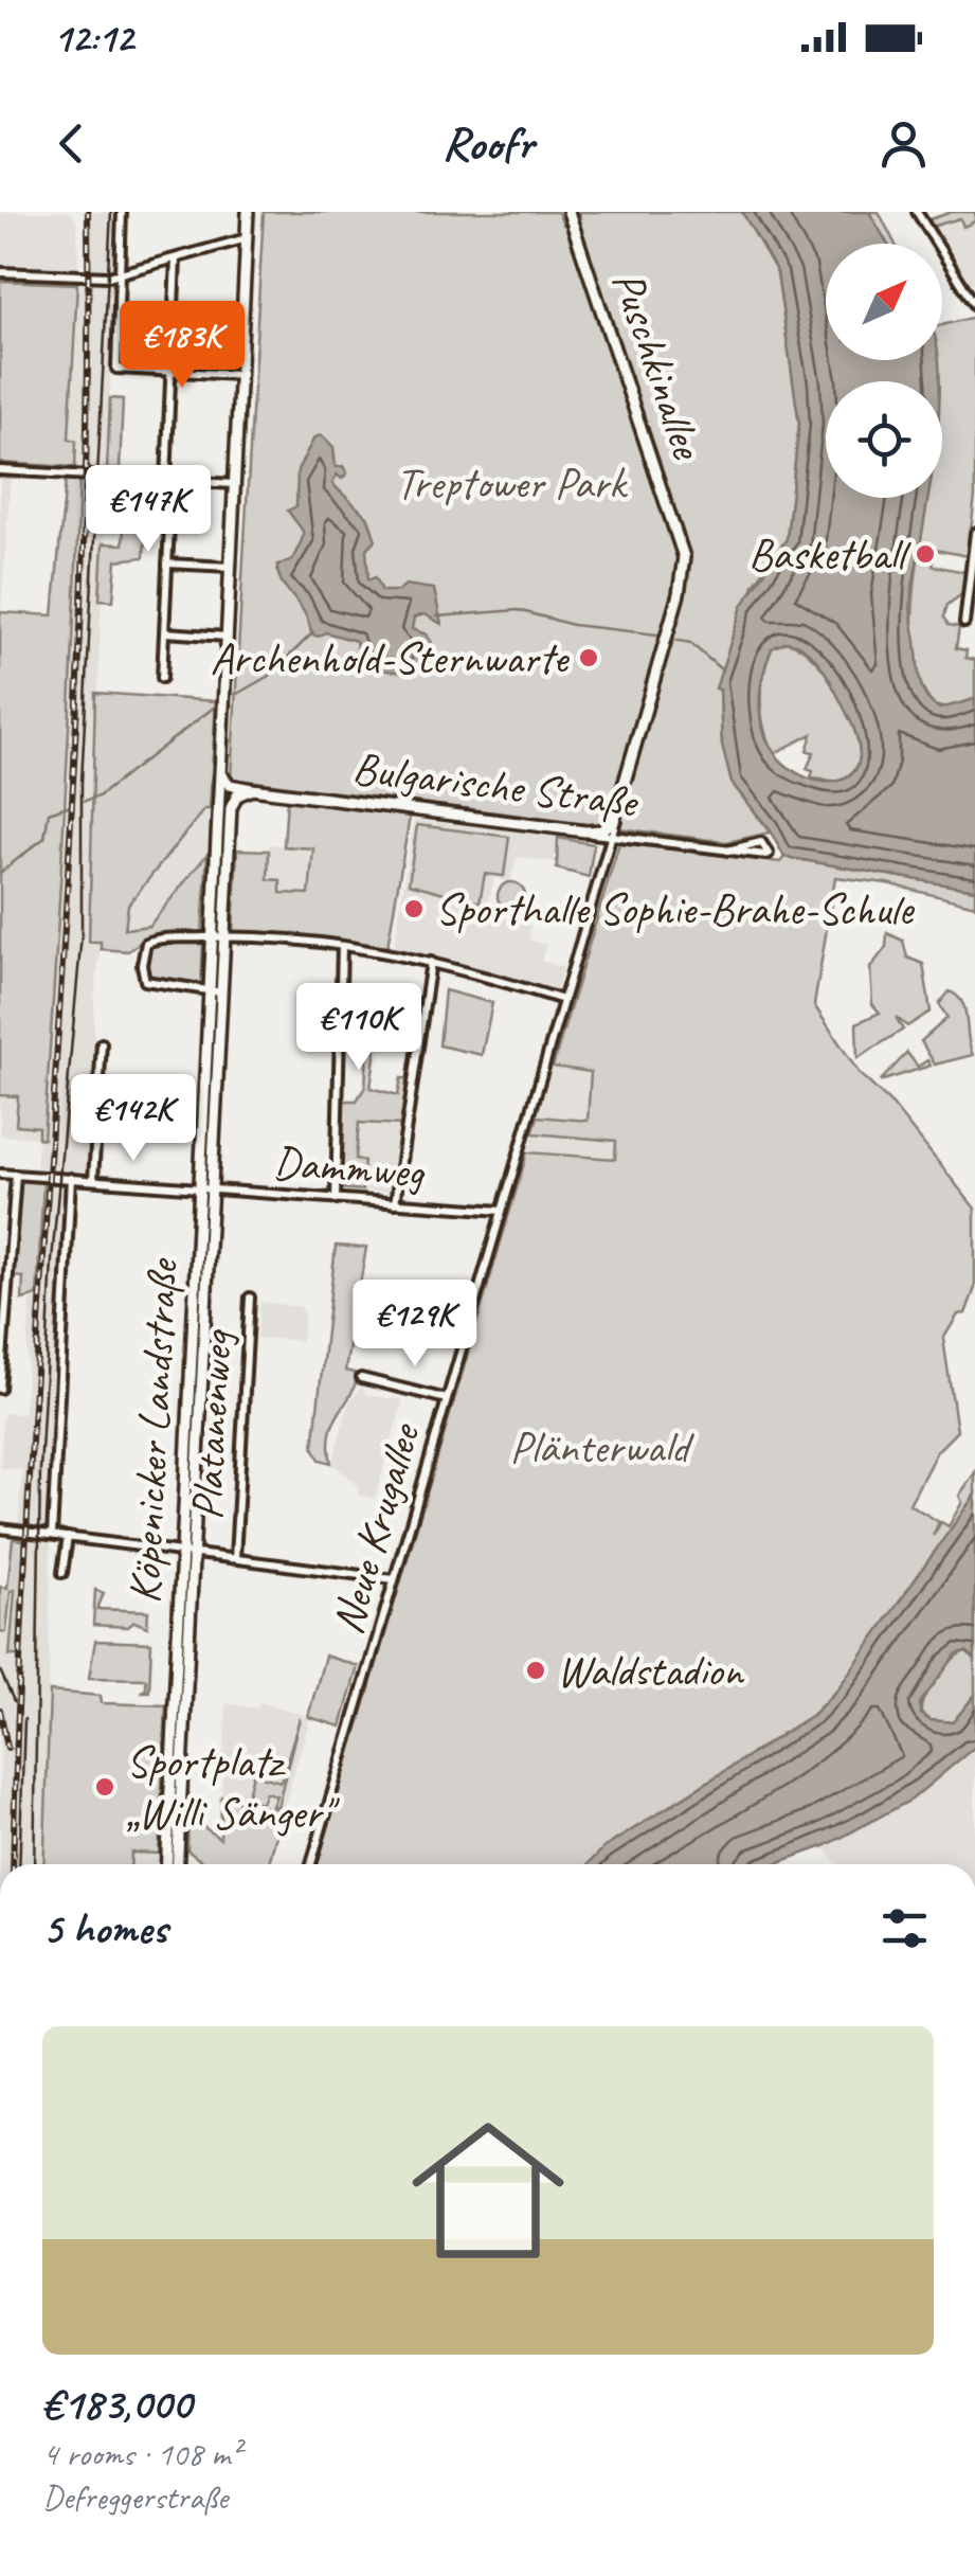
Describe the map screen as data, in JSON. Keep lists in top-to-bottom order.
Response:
{
  "streets": {
    "main road": ["Puschkinallee", "Bulgarische Straße", "Köpenicker Landstraße"],
    "street": ["Dammweg", "Platanenweg", "Neue Krugallee"]
  },
  "crossings": [
    ["Puschkinallee", "Neue Krugallee"],
    ["Bulgarische Straße", "Köpenicker Landstraße"],
    ["Bulgarische Straße", "Neue Krugallee"],
    ["Dammweg", "Köpenicker Landstraße"],
    ["Dammweg", "Neue Krugallee"]
  ],
  "parks": ["Treptower Park", "Plänterwald"],
  "places": [
    "Basketball",
    "Archenhold-Sternwarte",
    "Sporthalle Sophie-Brahe-Schule",
    "Waldstadion",
    "Sportplatz „Willi Sänger\""
  ],
  "north": "top right",
  "page": {
    "status": "12:12",
    "header": "Roofr",
    "price": [
      "€183K",
      "€147K",
      "€110K",
      "€142K",
      "€129K"
    ],
    "heading": "5 homes",
    "list": [
      {
        "name": "€183,000",
        "note": "4 rooms · 108 m² · Defreggerstraße"
      }
    ]
  }
}
